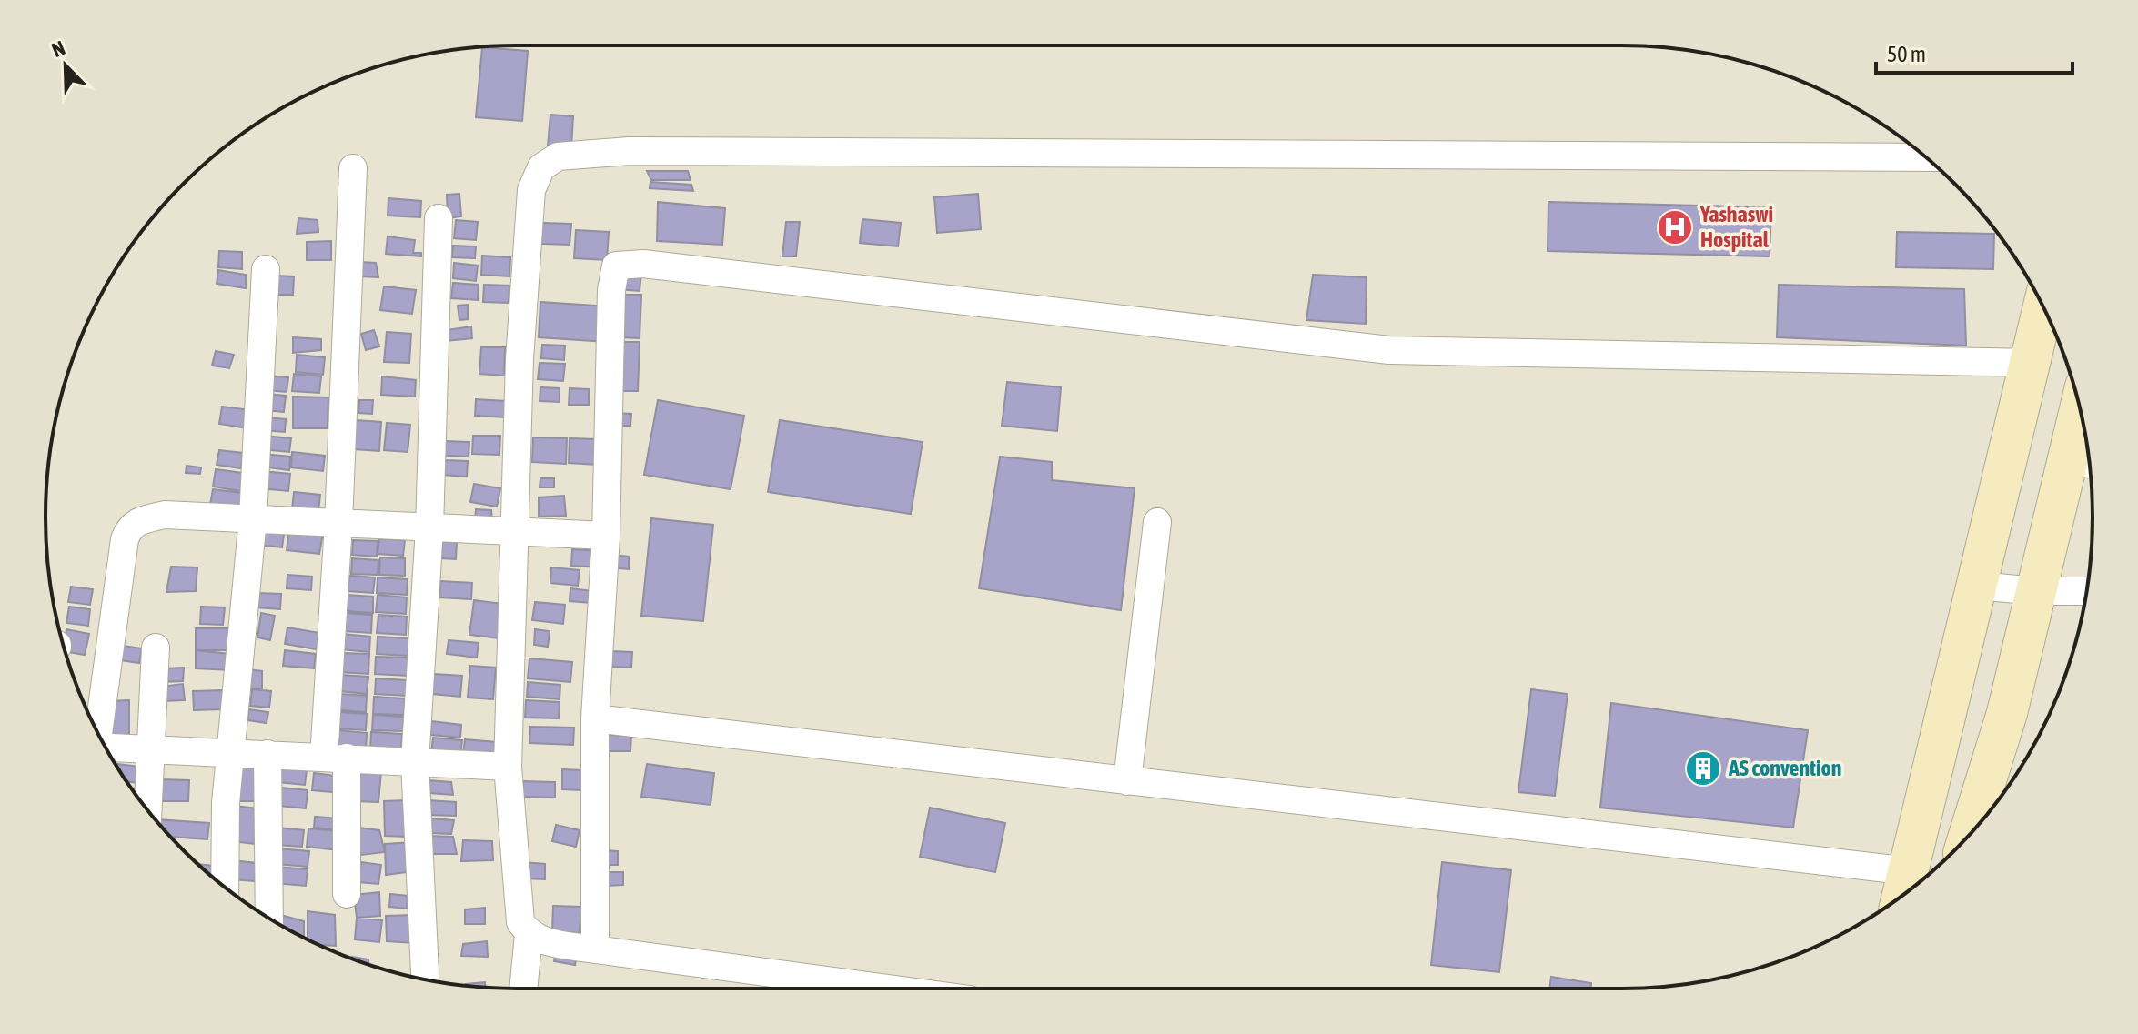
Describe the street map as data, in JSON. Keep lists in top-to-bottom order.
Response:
{
  "places": {
    "hospital": ["Yashaswi Hospital"],
    "building": ["AS convention"]
  },
  "scale_bar": "50 m",
  "north": "top left"
}
